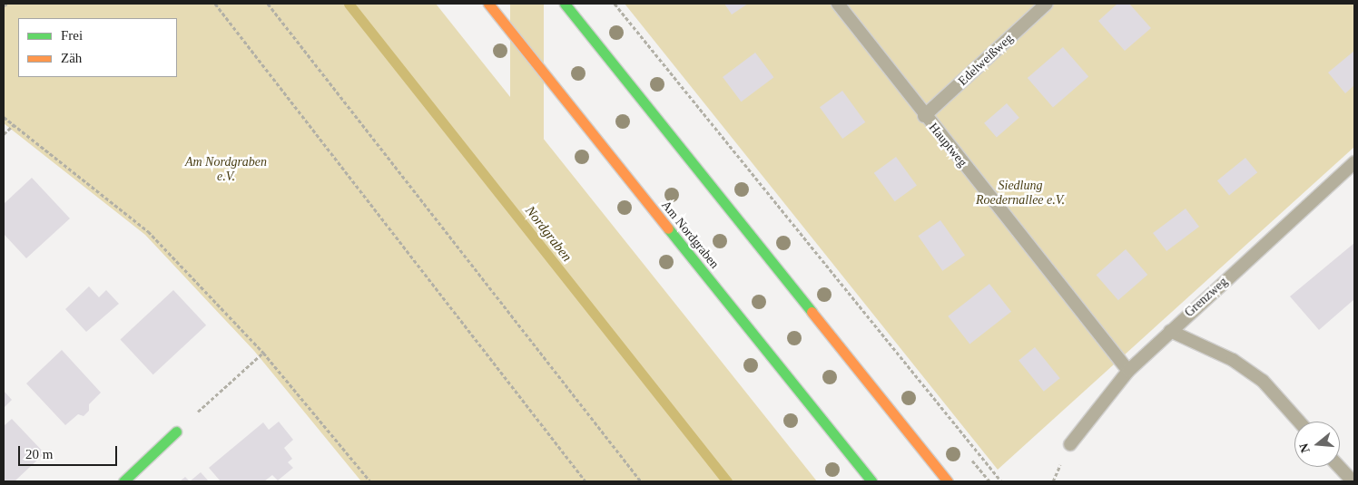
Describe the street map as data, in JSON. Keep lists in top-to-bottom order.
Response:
{
  "streets": {
    "main road": ["Am Nordgraben"],
    "lane": ["Edelweißweg", "Hauptweg", "Grenzweg"]
  },
  "crossings": [
    ["Edelweißweg", "Hauptweg"],
    ["Hauptweg", "Grenzweg"]
  ],
  "water": ["Nordgraben"],
  "parks": ["Am Nordgraben e.V.", "Siedlung Roedernallee e.V."],
  "legend": ["Frei", "Zäh"],
  "scale_bar": "20 m",
  "north": "left"
}
